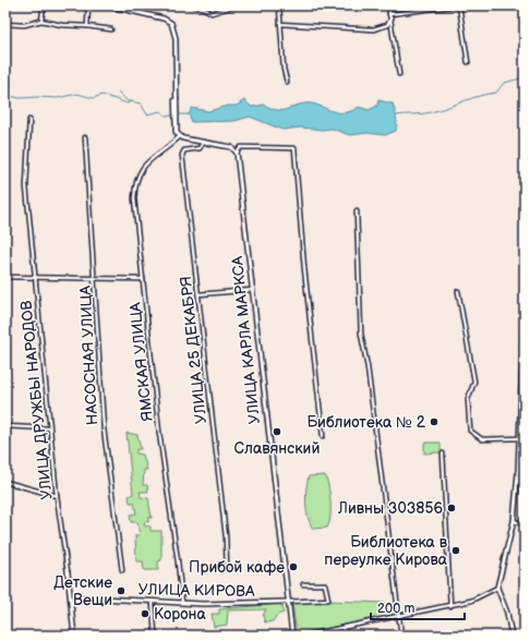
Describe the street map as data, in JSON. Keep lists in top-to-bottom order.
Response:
{
  "streets": {
    "street": [
      "УЛИЦА КАРЛА МАРКСА",
      "УЛИЦА 25 ДЕКАБРЯ",
      "НАСОСНАЯ УЛИЦА",
      "ЯМСКАЯ УЛИЦА",
      "УЛИЦА ДРУЖБЫ НАРОДОВ",
      "УЛИЦА КИРОВА"
    ]
  },
  "crossings": [
    ["УЛИЦА КАРЛА МАРКСА", "УЛИЦА КИРОВА"],
    ["ЯМСКАЯ УЛИЦА", "УЛИЦА КИРОВА"]
  ],
  "places": [
    "Библиотека № 2",
    "Славянский",
    "Ливны 303856",
    "Библиотека в переулке Кирова",
    "Прибой кафе",
    "Детские Вещи",
    "Корона"
  ],
  "scale_bar": "200 m"
}
